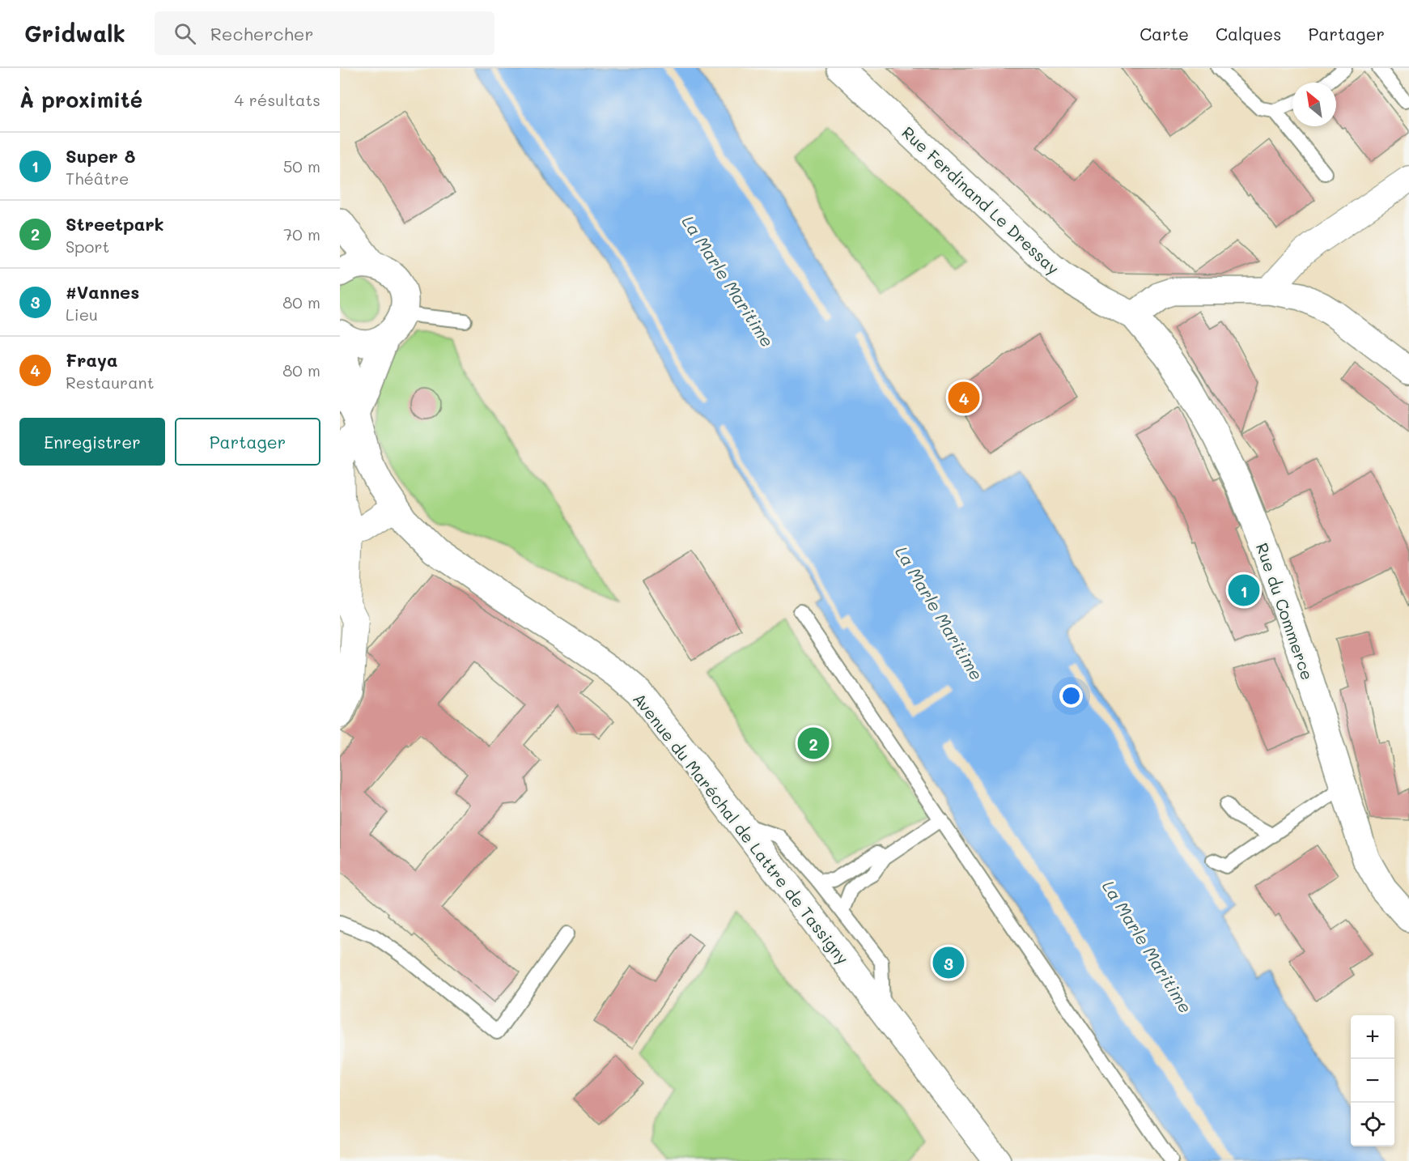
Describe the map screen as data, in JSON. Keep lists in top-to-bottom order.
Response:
{
  "streets": {
    "main road": ["Rue Ferdinand Le Dressay", "Rue du Commerce", "Avenue du Maréchal de Lattre de Tassigny"]
  },
  "crossings": [
    ["Rue Ferdinand Le Dressay", "Rue du Commerce"]
  ],
  "water": ["La Marle Maritime"],
  "north": "top left",
  "page": {
    "header": "Gridwalk",
    "search": "Rechercher",
    "nav": ["Carte", "Calques", "Partager"],
    "heading": ["À proximité", "4 résultats"],
    "list": [
      {
        "mark": "1",
        "name": "Super 8",
        "note": "Théâtre",
        "value": "50 m"
      },
      {
        "mark": "2",
        "name": "Streetpark",
        "note": "Sport",
        "value": "70 m"
      },
      {
        "mark": "3",
        "name": "#Vannes",
        "note": "Lieu",
        "value": "80 m"
      },
      {
        "mark": "4",
        "name": "Fraya",
        "note": "Restaurant",
        "value": "80 m"
      }
    ],
    "pins": [
      "4",
      "1",
      "2",
      "3"
    ],
    "buttons": ["Enregistrer", "Partager"],
    "map_buttons": ["+", "−"]
  }
}
